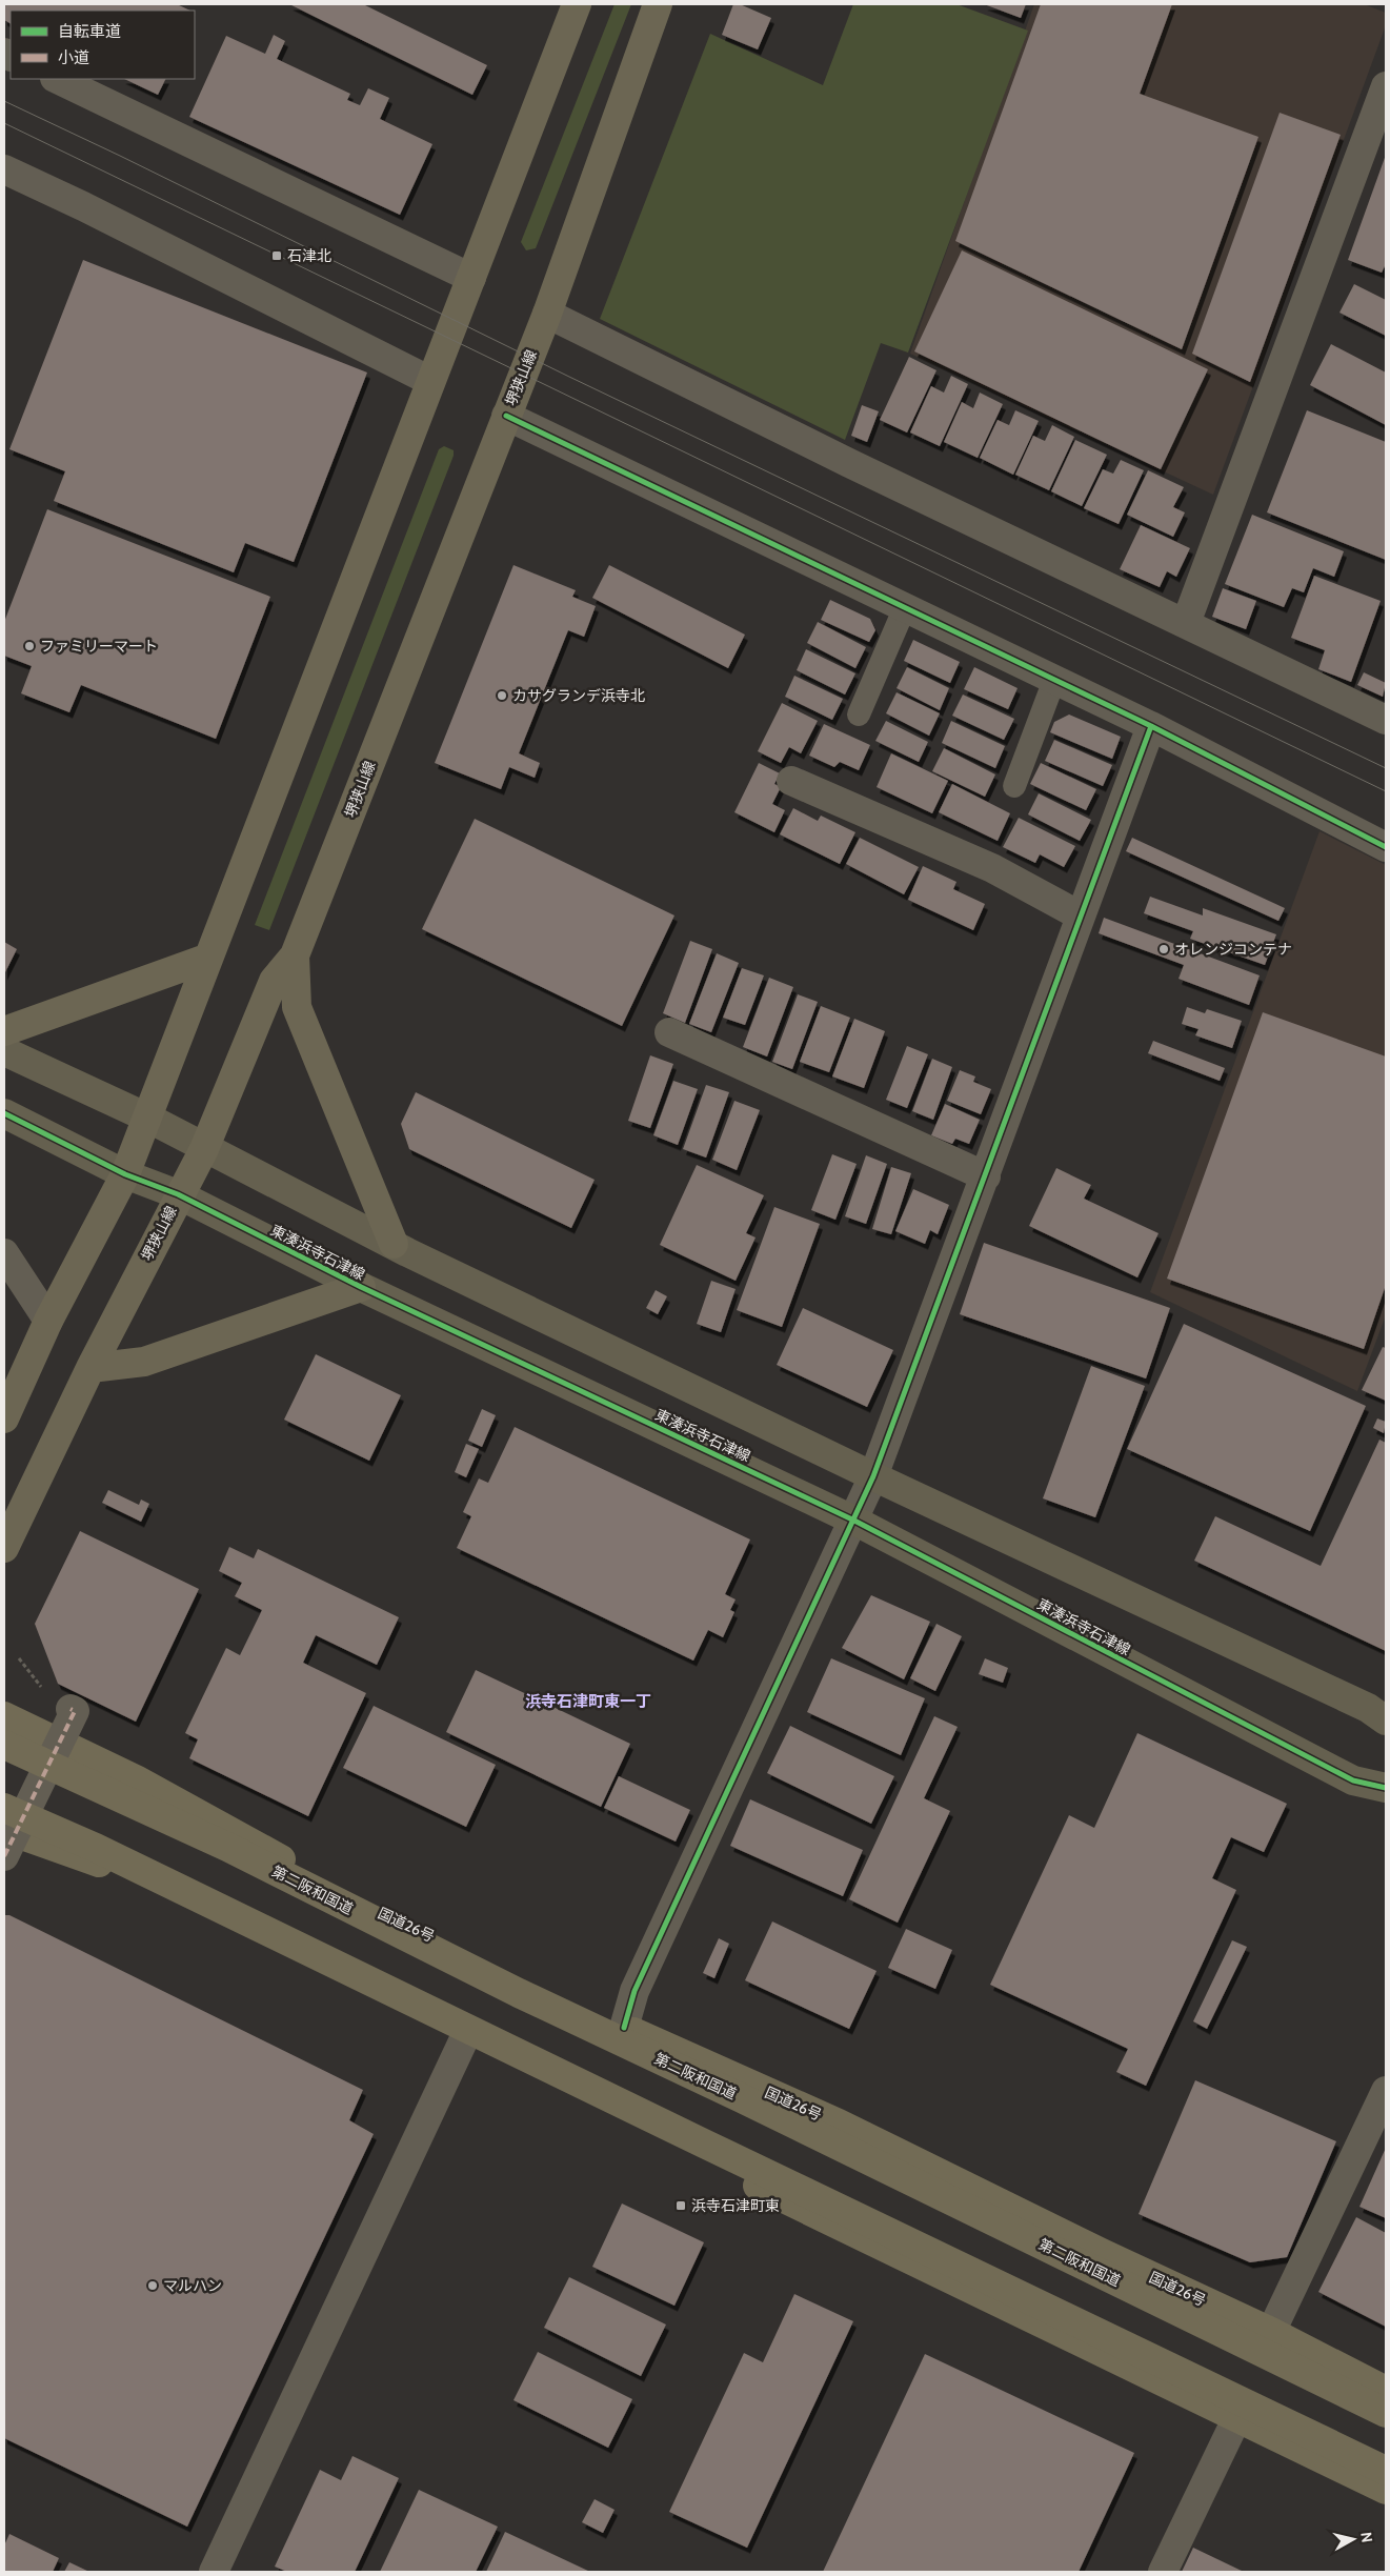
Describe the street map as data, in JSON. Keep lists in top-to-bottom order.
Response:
{
  "streets": {
    "highway": ["第二阪和国道", "国道26号"],
    "main road": ["堺狭山線"],
    "street": ["東湊浜寺石津線"]
  },
  "crossings": [
    ["堺狭山線", "東湊浜寺石津線"]
  ],
  "districts": ["浜寺石津町東一丁"],
  "places": {
    "transit": ["石津北", "浜寺石津町東"],
    "other": [
      "ファミリーマート",
      "カサグランデ浜寺北",
      "オレンジコンテナ",
      "マルハン"
    ]
  },
  "legend": ["自転車道", "小道"],
  "north": "right"
}
